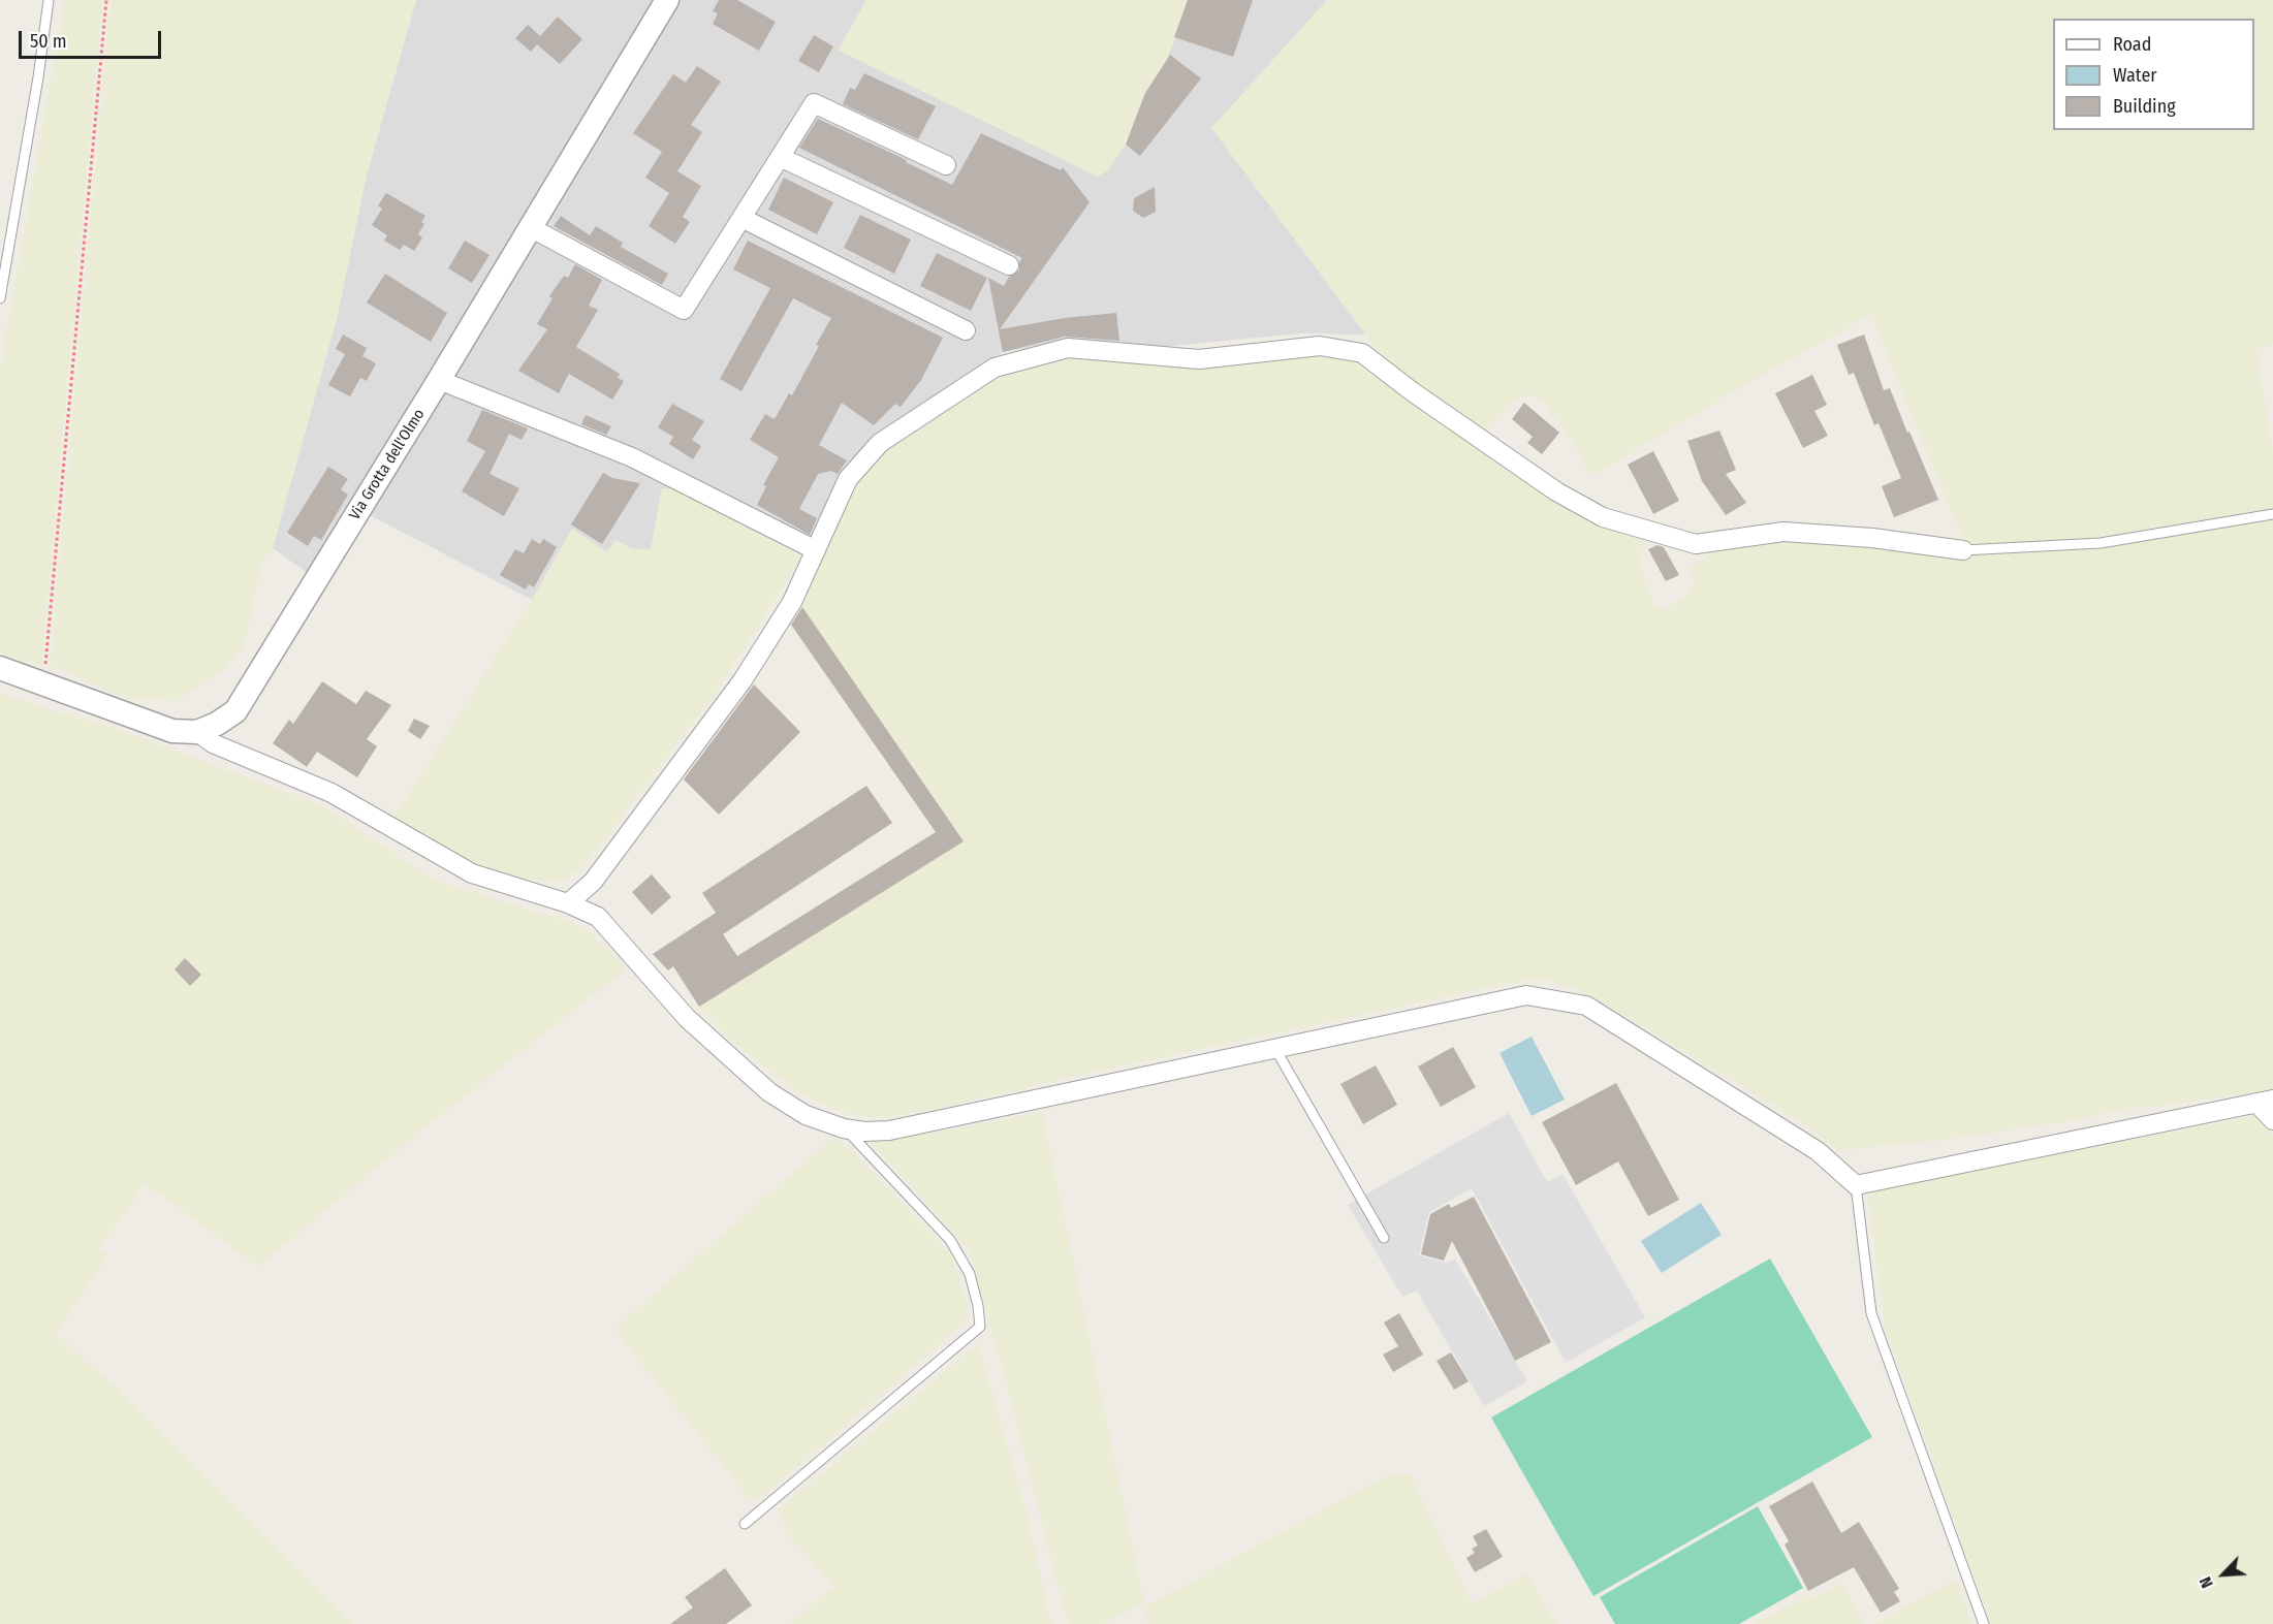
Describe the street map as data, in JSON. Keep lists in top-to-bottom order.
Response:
{
  "streets": {
    "street": ["Via Grotta dell'Olmo"]
  },
  "legend": ["Road", "Water", "Building"],
  "scale_bar": "50 m",
  "north": "bottom left"
}
